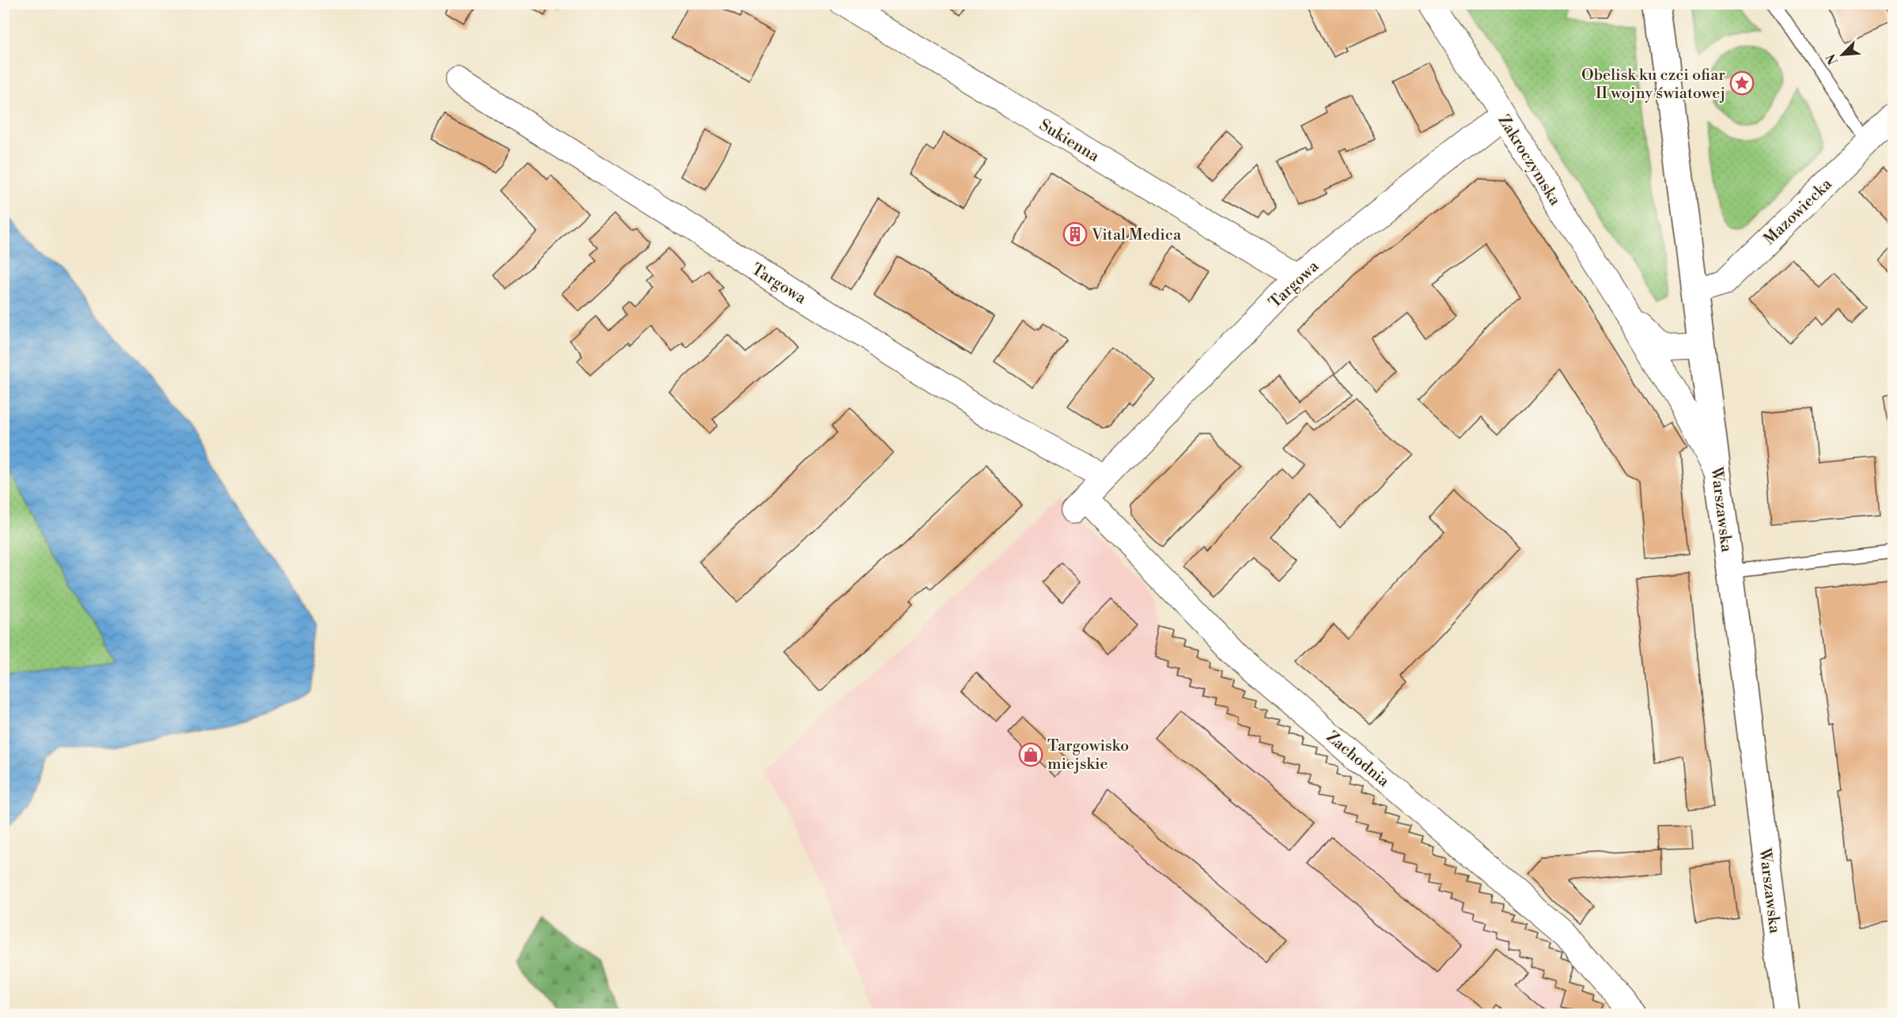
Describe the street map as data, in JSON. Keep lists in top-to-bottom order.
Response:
{
  "streets": {
    "street": [
      "Sukienna",
      "Zakroczymska",
      "Mazowiecka",
      "Targowa",
      "Warszawska",
      "Zachodnia"
    ]
  },
  "crossings": [
    ["Sukienna", "Targowa"],
    ["Zakroczymska", "Targowa"],
    ["Zakroczymska", "Warszawska"],
    ["Mazowiecka", "Warszawska"],
    ["Targowa", "Zachodnia"]
  ],
  "places": {
    "place": ["Obelisk ku czci ofiar II wojny światowej"],
    "building": ["Vital Medica"],
    "shop": ["Targowisko miejskie"]
  },
  "north": "bottom left"
}
